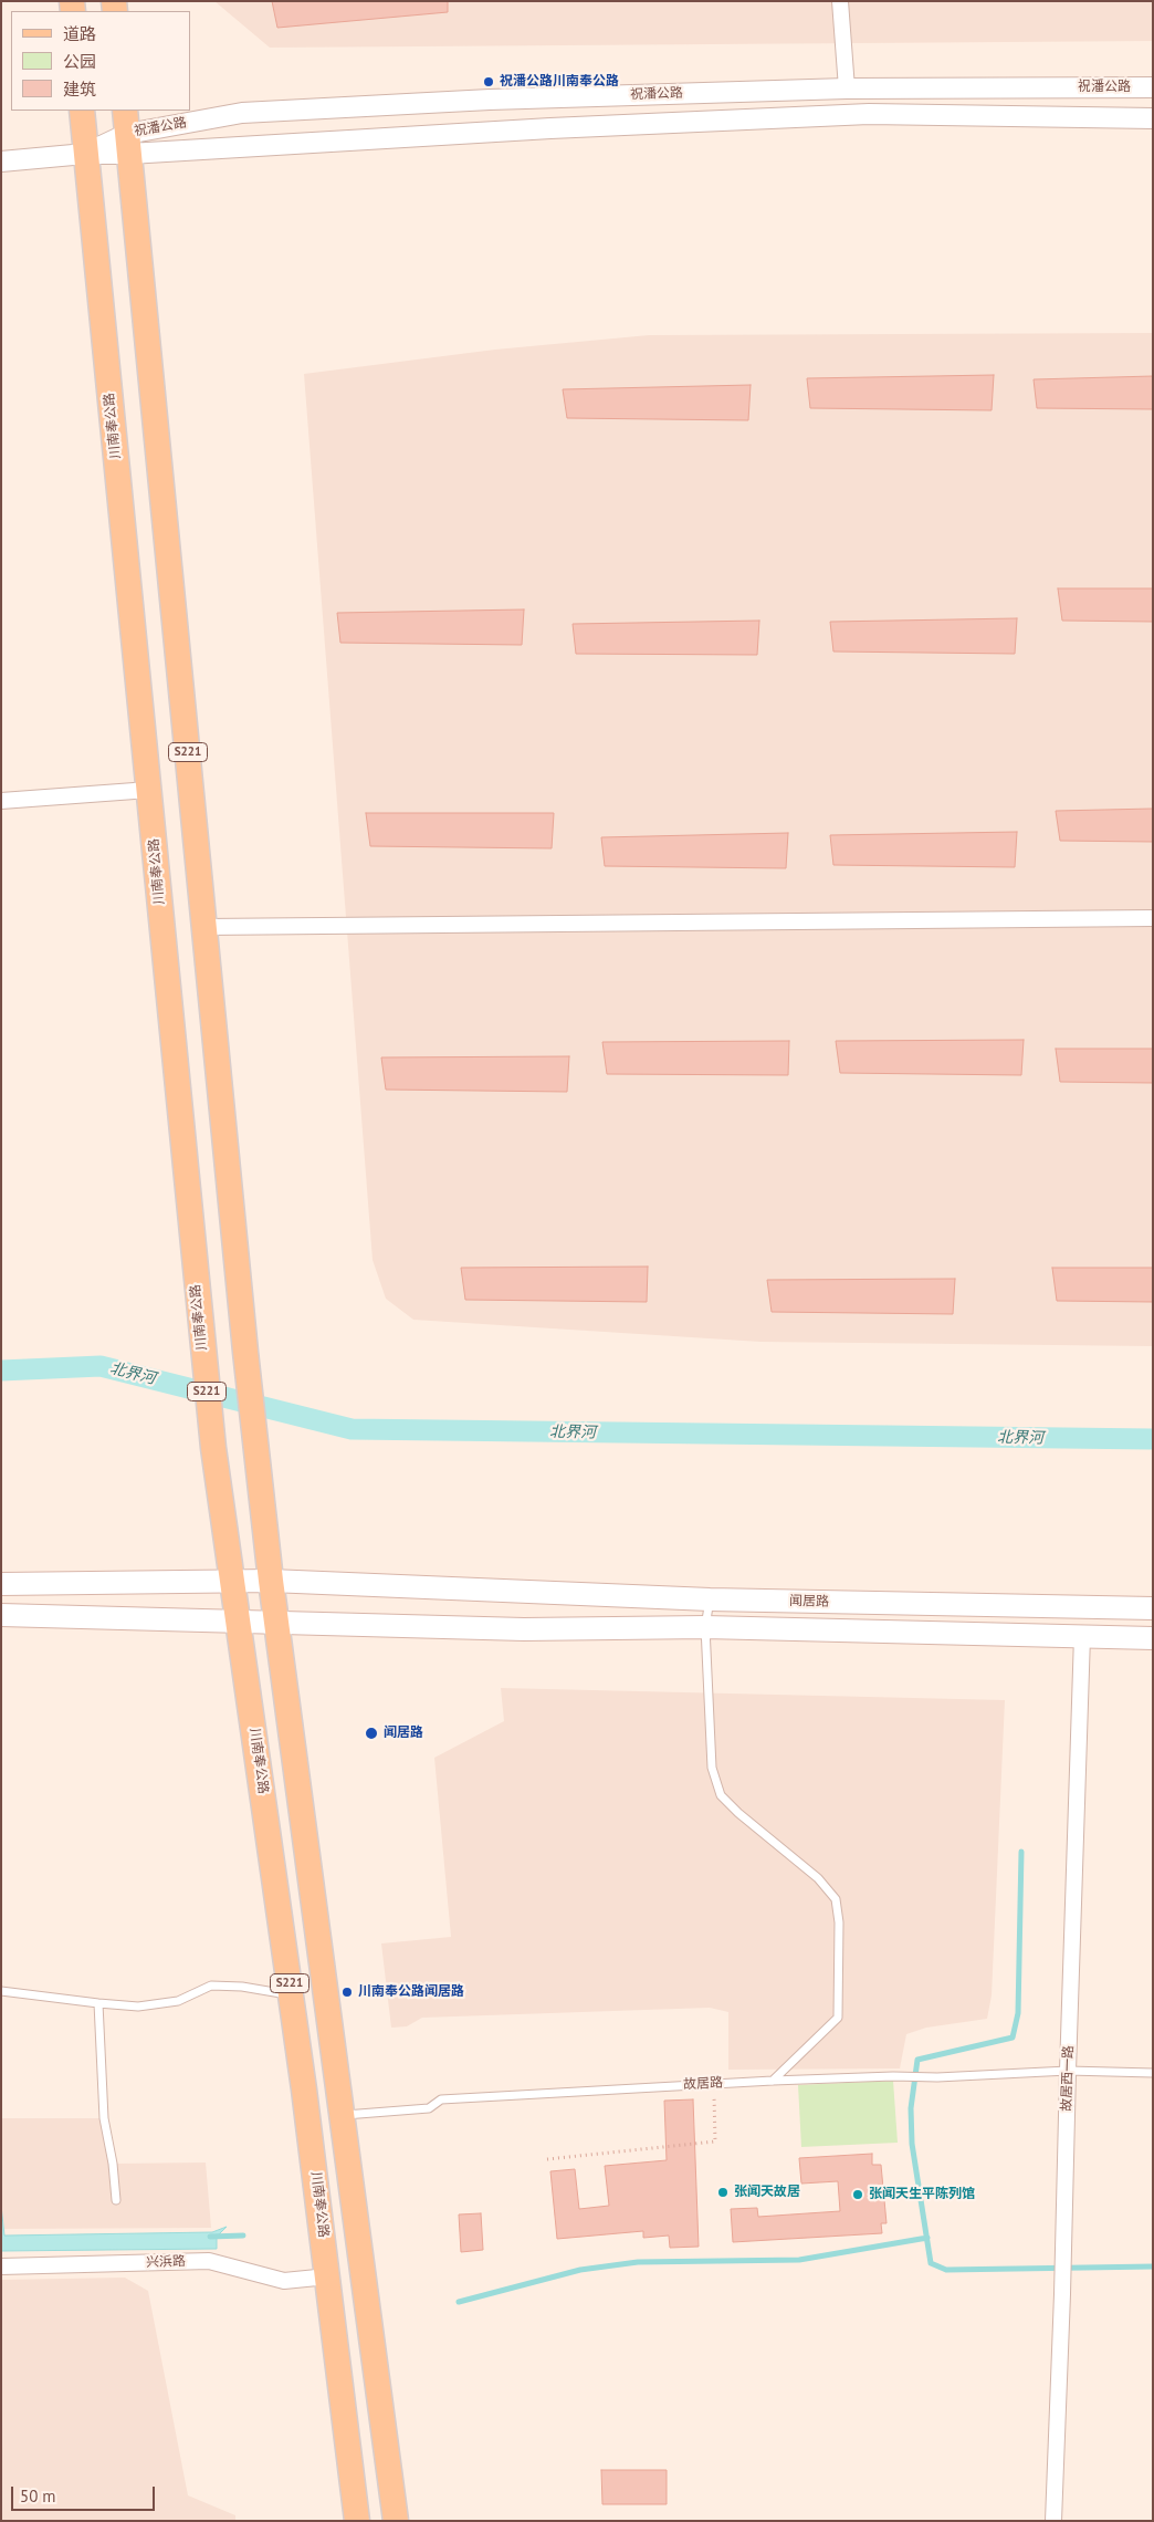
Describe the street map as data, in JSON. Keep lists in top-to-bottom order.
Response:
{
  "streets": {
    "main road": ["川南奉公路", "S221", "闻居路"],
    "street": ["祝潘公路", "故居西一路", "兴浜路"],
    "lane": ["故居路"]
  },
  "crossings": [
    ["祝潘公路", "S221"],
    ["川南奉公路", "闻居路"],
    ["川南奉公路", "兴浜路"],
    ["S221", "闻居路"],
    ["S221", "故居路"],
    ["故居西一路", "故居路"]
  ],
  "water": ["北界河"],
  "places": [
    "祝潘公路川南奉公路",
    "闻居路",
    "川南奉公路闻居路",
    "张闻天故居",
    "张闻天生平陈列馆"
  ],
  "legend": ["道路", "公园", "建筑"],
  "scale_bar": "50 m"
}
